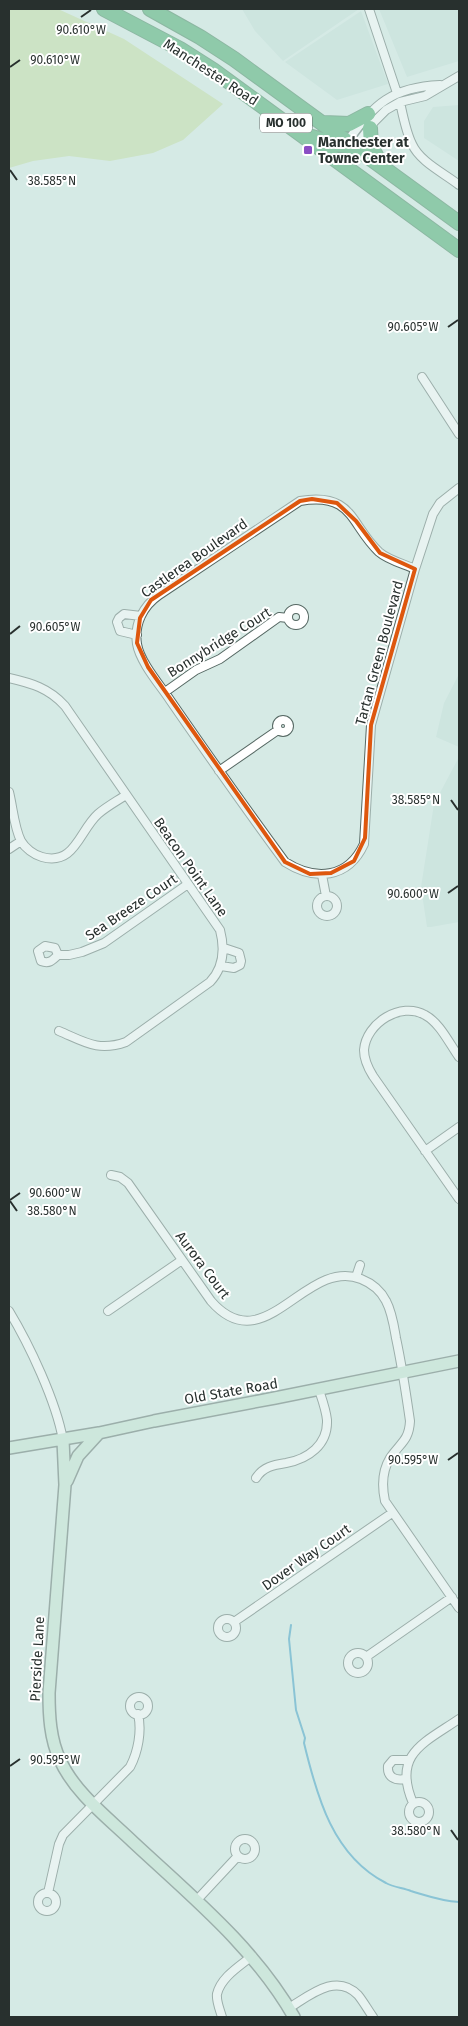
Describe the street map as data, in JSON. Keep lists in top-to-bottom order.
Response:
{
  "streets": {
    "highway": ["Manchester Road", "MO 100"],
    "street": [
      "Castlerea Boulevard",
      "Bonnybridge Court",
      "Tartan Green Boulevard",
      "Beacon Point Lane",
      "Sea Breeze Court",
      "Aurora Court",
      "Old State Road",
      "Dover Way Court",
      "Pierside Lane"
    ]
  },
  "crossings": [
    ["Castlerea Boulevard", "Bonnybridge Court"],
    ["Castlerea Boulevard", "Tartan Green Boulevard"],
    ["Beacon Point Lane", "Sea Breeze Court"],
    ["Old State Road", "Pierside Lane"]
  ],
  "places": {
    "transit": ["Manchester at Towne Center"]
  },
  "coordinates": [
    "90.610°W",
    "38.585°N",
    "90.605°W",
    "90.600°W",
    "38.580°N",
    "90.595°W"
  ]
}
